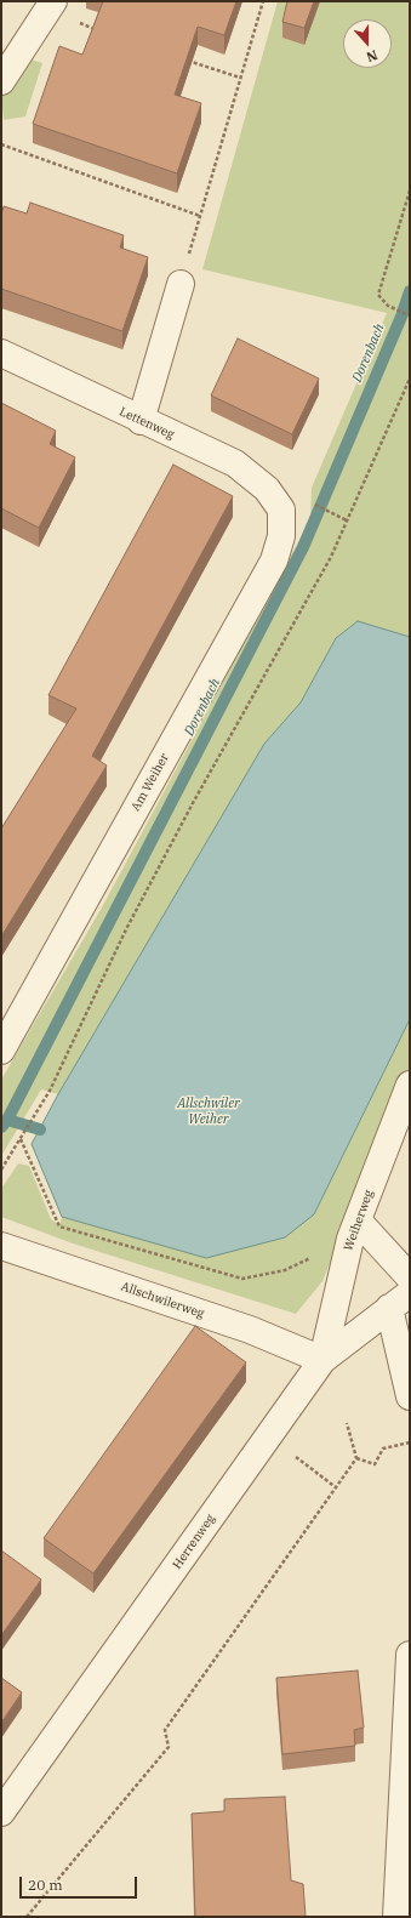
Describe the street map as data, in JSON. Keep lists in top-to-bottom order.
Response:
{
  "streets": {
    "street": [
      "Lettenweg",
      "Am Weiher",
      "Weiherweg",
      "Allschwilerweg",
      "Herrenweg"
    ]
  },
  "crossings": [
    ["Lettenweg", "Am Weiher"],
    ["Weiherweg", "Allschwilerweg"],
    ["Weiherweg", "Herrenweg"],
    ["Allschwilerweg", "Herrenweg"]
  ],
  "water": ["Dorenbach", "Allschwiler Weiher"],
  "scale_bar": "20 m",
  "north": "bottom"
}
